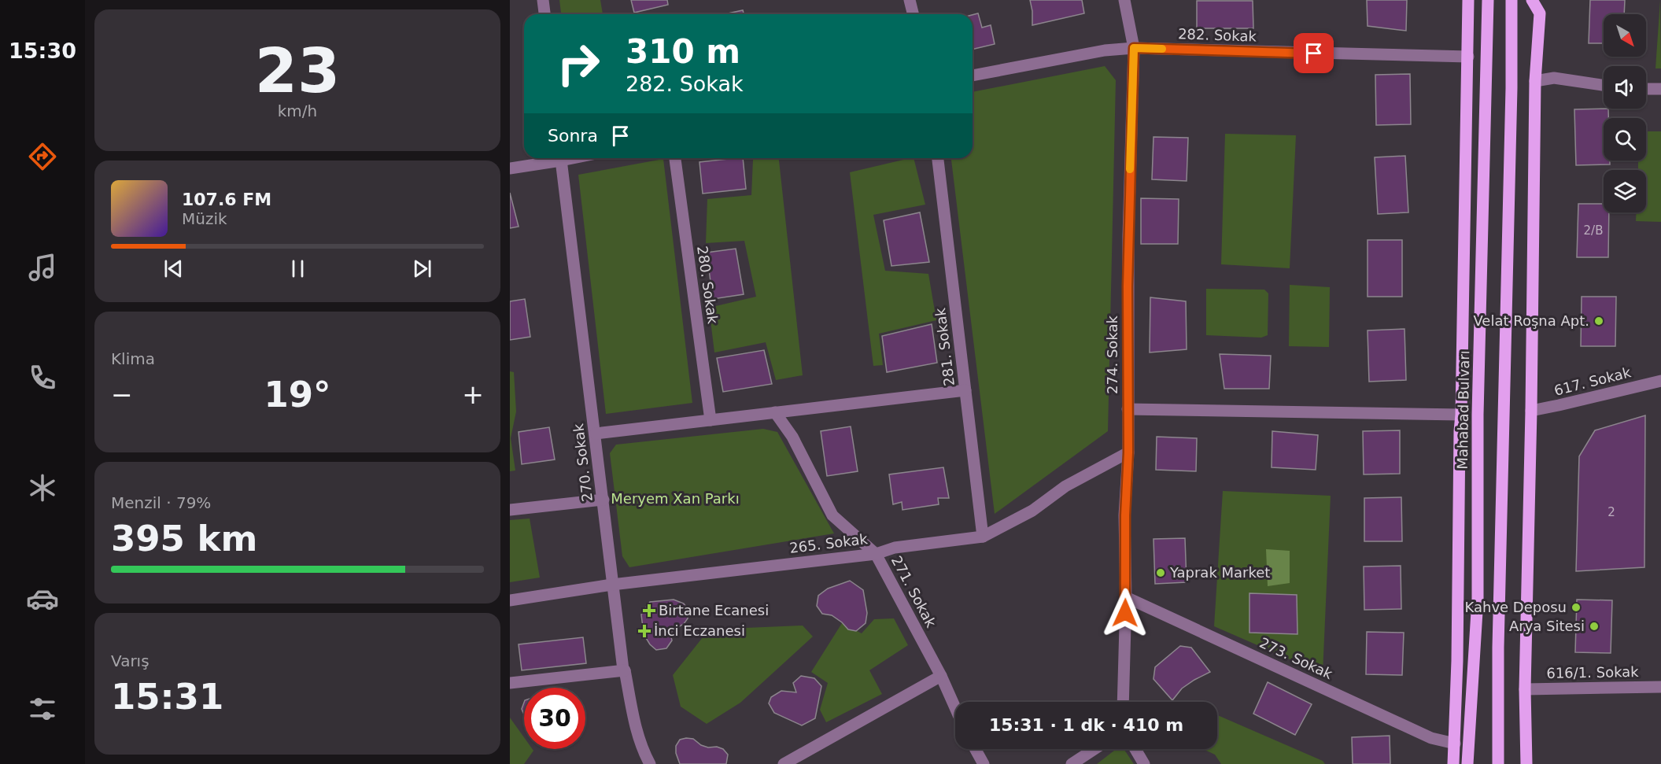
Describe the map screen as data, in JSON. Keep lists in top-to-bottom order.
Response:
{
  "streets": {
    "main road": ["Mahabad Bulvarı"],
    "street": [
      "282. Sokak",
      "280. Sokak",
      "281. Sokak",
      "274. Sokak",
      "617. Sokak",
      "270. Sokak",
      "265. Sokak",
      "271. Sokak",
      "273. Sokak",
      "616/1. Sokak"
    ]
  },
  "crossings": [
    ["282. Sokak", "274. Sokak"],
    ["281. Sokak", "265. Sokak"],
    ["274. Sokak", "265. Sokak"],
    ["274. Sokak", "273. Sokak"],
    ["270. Sokak", "265. Sokak"],
    ["265. Sokak", "271. Sokak"]
  ],
  "parks": ["Meryem Xan Parkı"],
  "places": {
    "other": [
      "Velat Roşna Apt.",
      "Yaprak Market",
      "Kahve Deposu",
      "Arya Sitesi"
    ],
    "health": ["Birtane Ecanesi", "İnci Eczanesi"]
  },
  "house_numbers": ["2/B", "2"],
  "north": "bottom right",
  "page": {
    "tabs": "15:30",
    "tile": [
      ["23", "km/h"],
      "Klima",
      ["Menzil · 79%", "395 km"],
      ["Varış", "15:31"]
    ],
    "turn": ["310 m", "282. Sokak"],
    "then": "Sonra",
    "song": ["107.6 FM", "Müzik"],
    "heat": ["−", "19°", "+"],
    "limit": "30",
    "trip": "15:31 · 1 dk · 410 m"
  }
}
